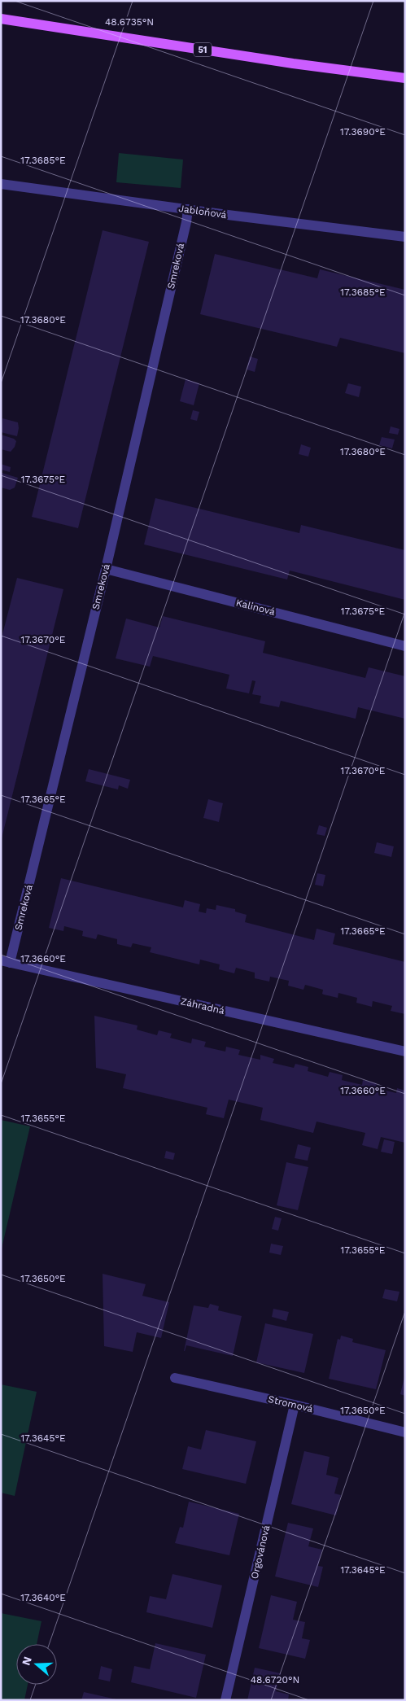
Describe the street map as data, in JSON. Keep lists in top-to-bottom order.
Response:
{
  "streets": {
    "main road": ["51"],
    "street": [
      "Jabloňová",
      "Smreková",
      "Kalinová",
      "Záhradná",
      "Stromová",
      "Orgovánová"
    ]
  },
  "crossings": [
    ["Jabloňová", "Smreková"],
    ["Smreková", "Kalinová"],
    ["Smreková", "Záhradná"],
    ["Stromová", "Orgovánová"]
  ],
  "north": "left",
  "coordinates": [
    "48.6735°N",
    "17.3690°E",
    "17.3685°E",
    "17.3680°E",
    "17.3675°E",
    "17.3670°E",
    "17.3665°E",
    "17.3660°E",
    "17.3655°E",
    "17.3650°E",
    "17.3645°E",
    "17.3640°E",
    "48.6720°N"
  ]
}
